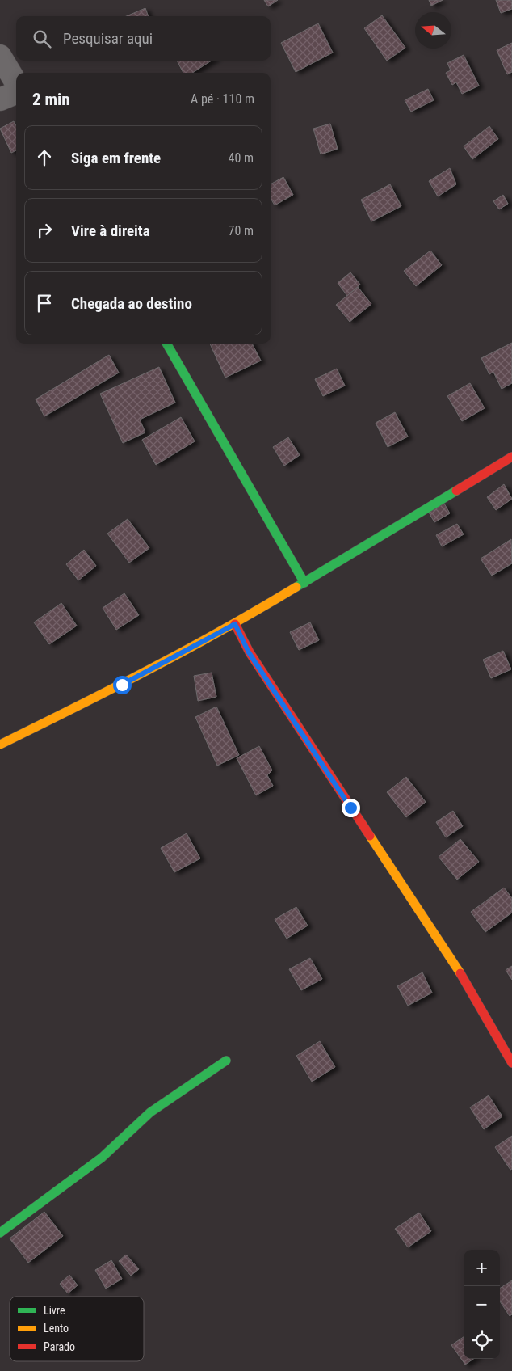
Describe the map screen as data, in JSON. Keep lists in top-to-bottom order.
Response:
{
  "legend": ["Livre", "Lento", "Parado"],
  "north": "left",
  "page": {
    "search": "Pesquisar aqui",
    "heading": ["2 min", "A pé · 110 m"],
    "list": [
      ["Siga em frente", "40 m"],
      ["Vire à direita", "70 m"],
      "Chegada ao destino"
    ],
    "map_buttons": ["+", "−"]
  }
}
